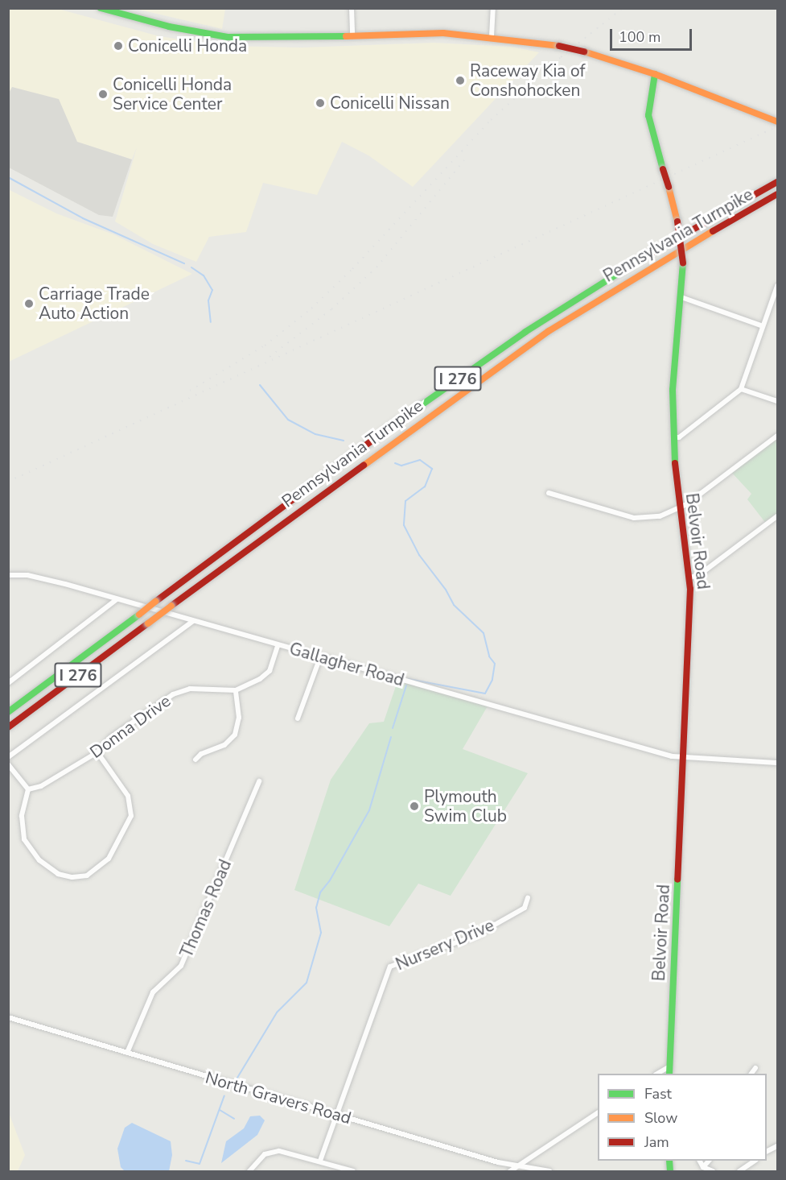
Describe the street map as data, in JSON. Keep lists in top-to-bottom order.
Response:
{
  "streets": {
    "main road": ["Pennsylvania Turnpike", "I 276", "Belvoir Road"],
    "street": [
      "Gallagher Road",
      "Donna Drive",
      "Thomas Road",
      "Nursery Drive",
      "North Gravers Road"
    ]
  },
  "crossings": [
    ["Belvoir Road", "Gallagher Road"],
    ["Gallagher Road", "Donna Drive"],
    ["Thomas Road", "North Gravers Road"],
    ["Nursery Drive", "North Gravers Road"]
  ],
  "places": [
    "Conicelli Honda",
    "Raceway Kia of Conshohocken",
    "Conicelli Honda Service Center",
    "Conicelli Nissan",
    "Carriage Trade Auto Action",
    "Plymouth Swim Club"
  ],
  "legend": ["Fast", "Slow", "Jam"],
  "scale_bar": "100 m"
}
